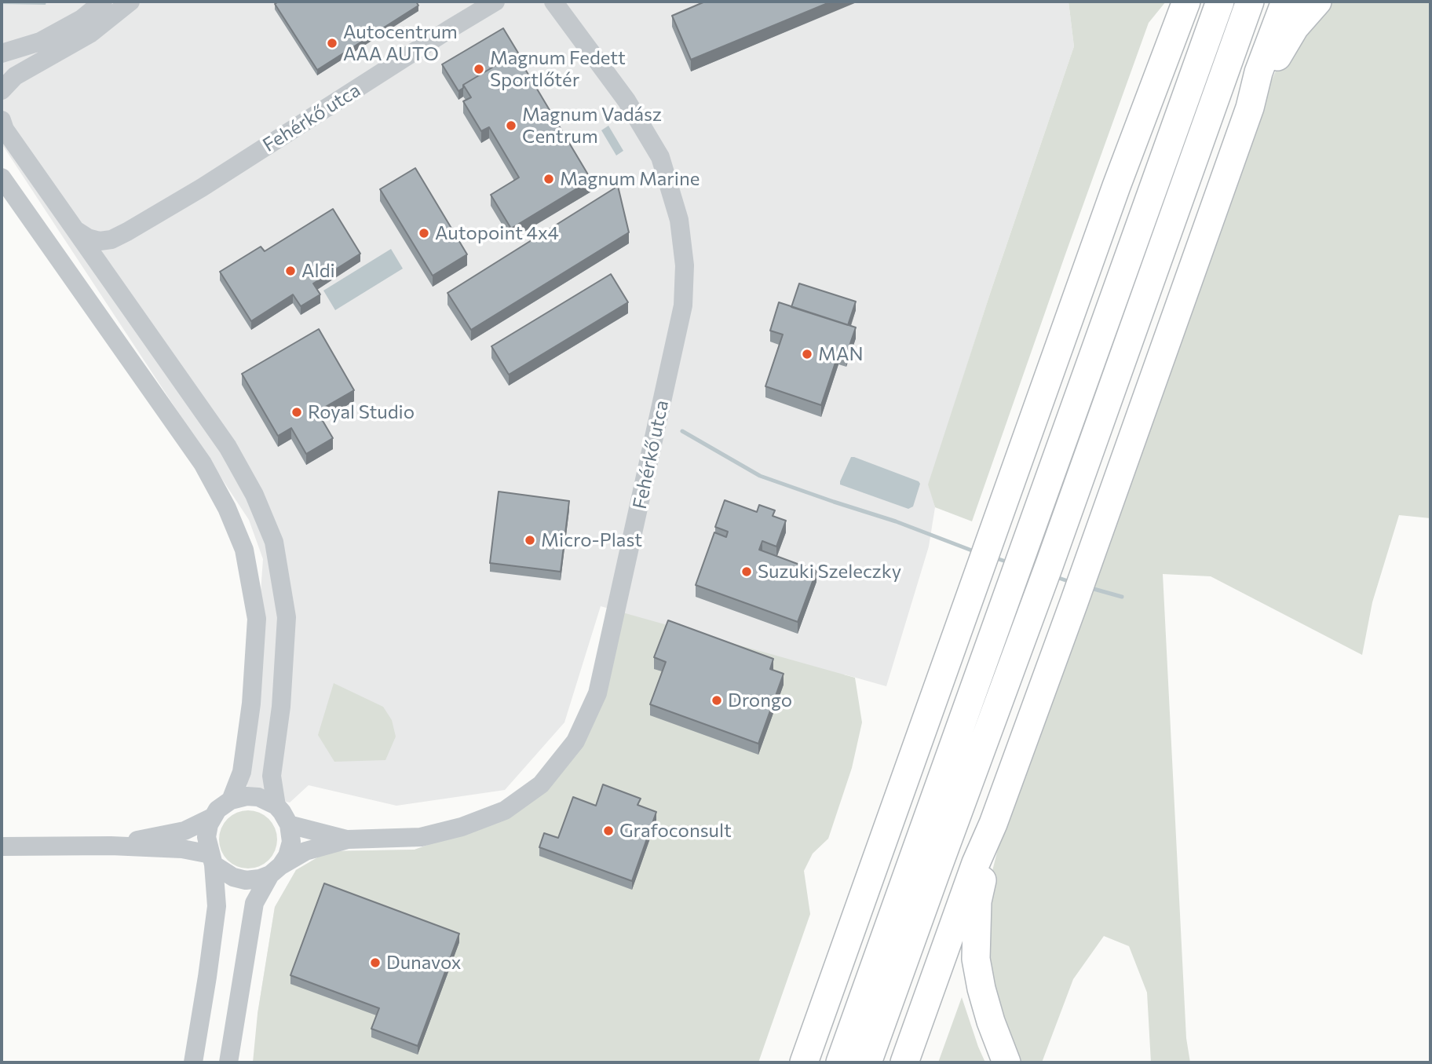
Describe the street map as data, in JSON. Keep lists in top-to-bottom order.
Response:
{
  "streets": {
    "street": ["Fehérkő utca"]
  },
  "places": [
    "Autocentrum AAA AUTO",
    "Magnum Fedett Sportlőtér",
    "Magnum Vadász Centrum",
    "Magnum Marine",
    "Autopoint 4x4",
    "Aldi",
    "MAN",
    "Royal Studio",
    "Micro-Plast",
    "Suzuki Szeleczky",
    "Drongo",
    "Grafoconsult",
    "Dunavox"
  ]
}
